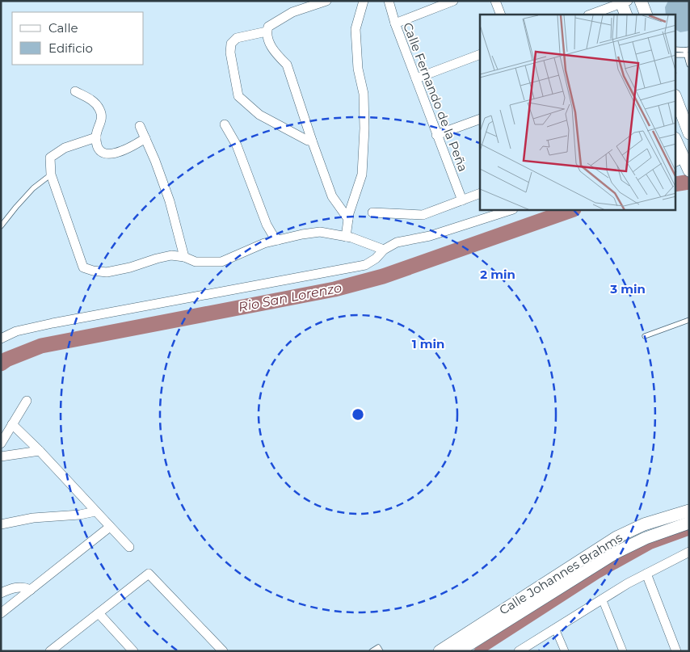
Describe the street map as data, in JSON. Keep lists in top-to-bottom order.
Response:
{
  "streets": {
    "main road": ["Calle Johannes Brahms"],
    "street": ["Calle Fernando de la Peña"]
  },
  "water": ["Rio San Lorenzo"],
  "legend": ["Calle", "Edificio"],
  "rings": ["2 min", "3 min", "1 min"]
}
